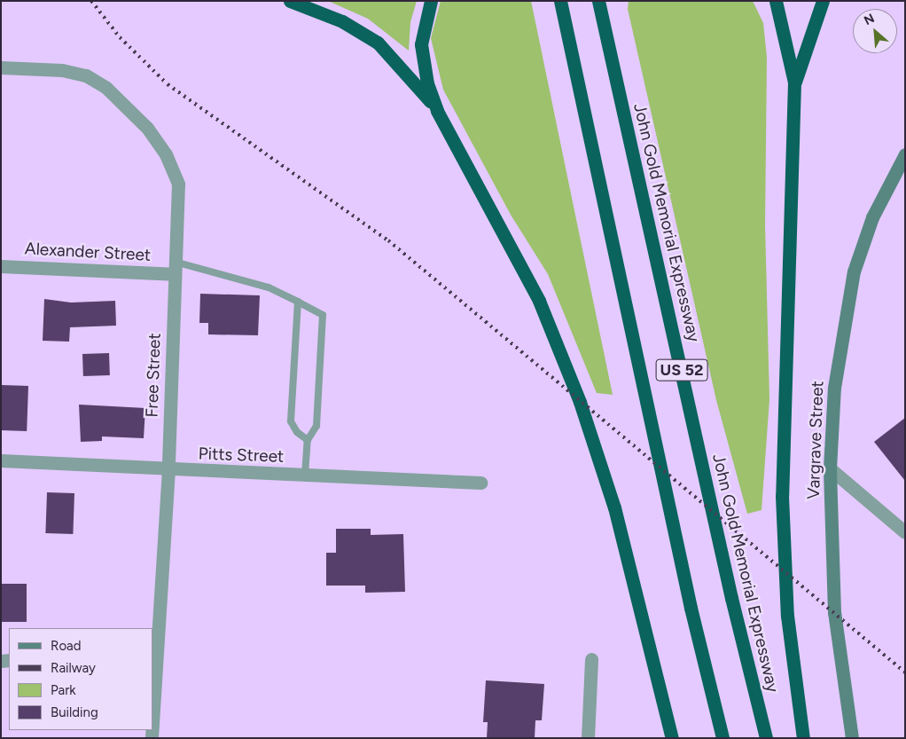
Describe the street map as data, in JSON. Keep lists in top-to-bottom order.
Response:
{
  "streets": {
    "highway": ["John Gold Memorial Expressway", "US 52"],
    "street": [
      "Alexander Street",
      "Free Street",
      "Vargrave Street",
      "Pitts Street"
    ]
  },
  "crossings": [
    ["Alexander Street", "Free Street"],
    ["Free Street", "Pitts Street"]
  ],
  "legend": [
    "Road",
    "Railway",
    "Park",
    "Building"
  ],
  "north": "top left"
}
